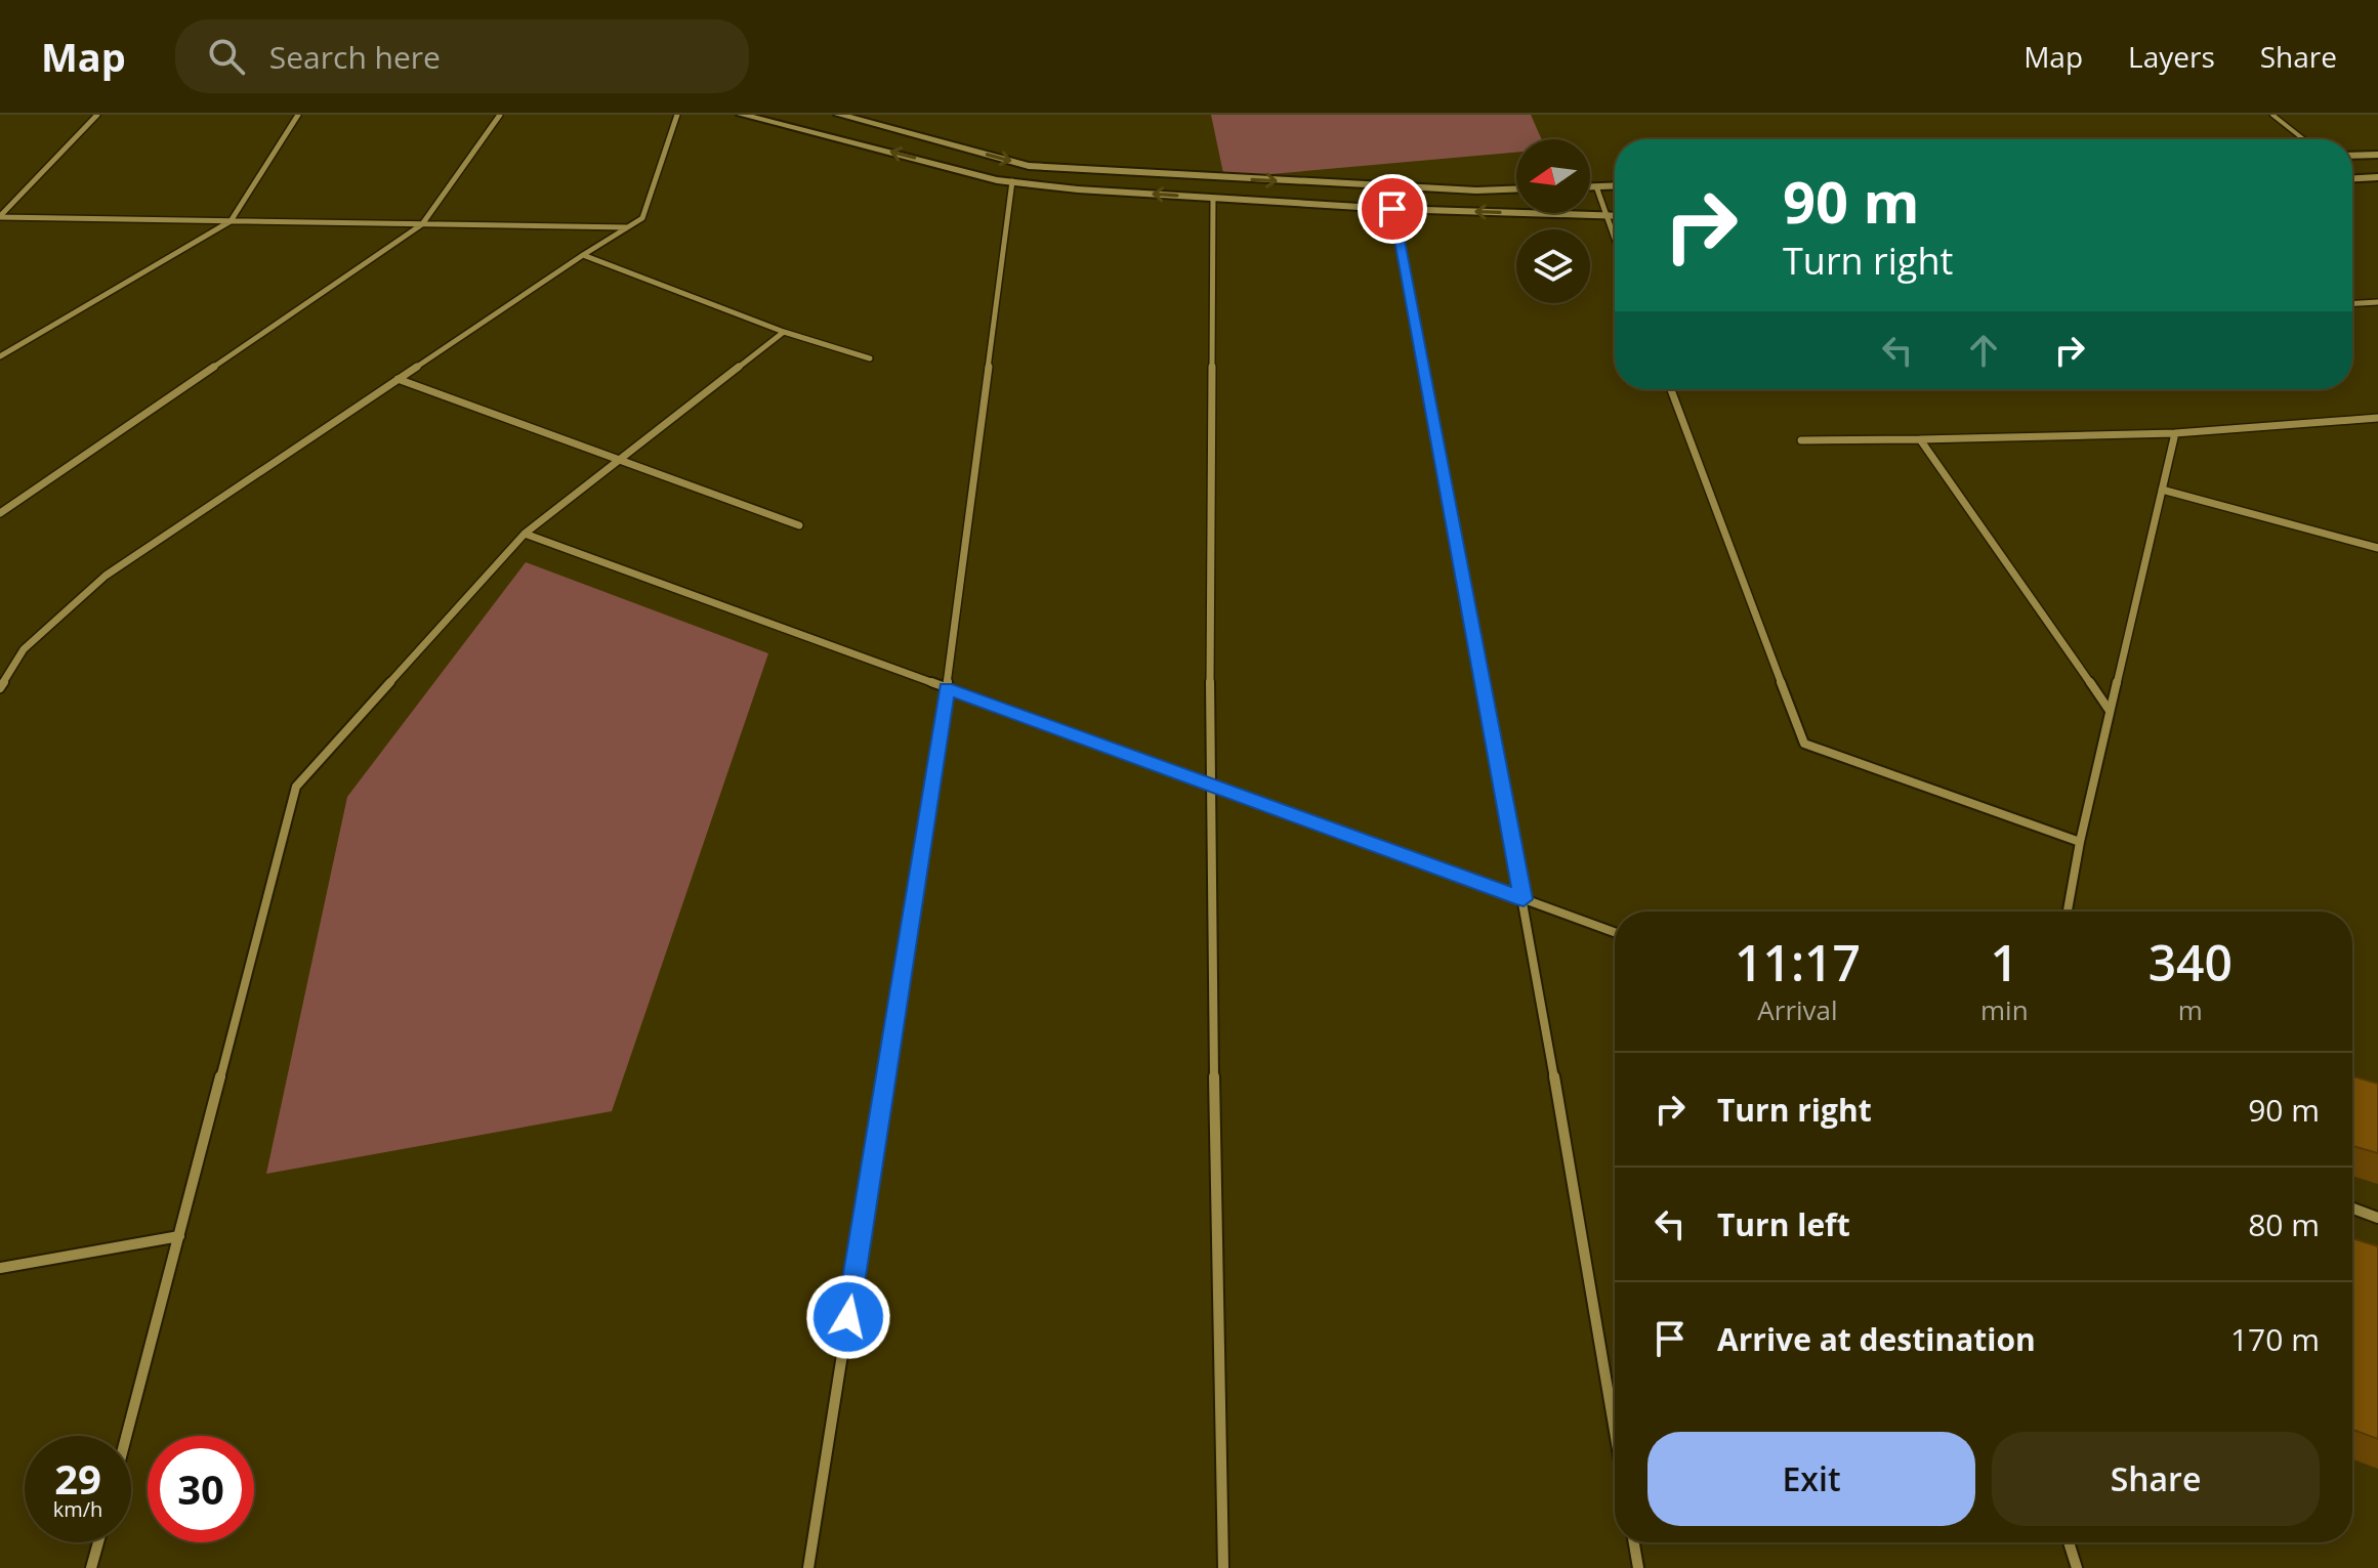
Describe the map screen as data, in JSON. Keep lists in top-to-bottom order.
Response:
{
  "north": "left",
  "page": {
    "header": "Map",
    "search": "Search here",
    "nav": ["Map", "Layers", "Share"],
    "turn": ["90 m", "Turn right"],
    "eta": [
      "11:17",
      "Arrival",
      "1",
      "min",
      "340",
      "m"
    ],
    "list": [
      {
        "name": "Turn right",
        "value": "90 m"
      },
      {
        "name": "Turn left",
        "value": "80 m"
      },
      {
        "name": "Arrive at destination",
        "value": "170 m"
      }
    ],
    "buttons": ["Exit", "Share"],
    "speed": "29 km/h",
    "limit": "30"
  }
}
